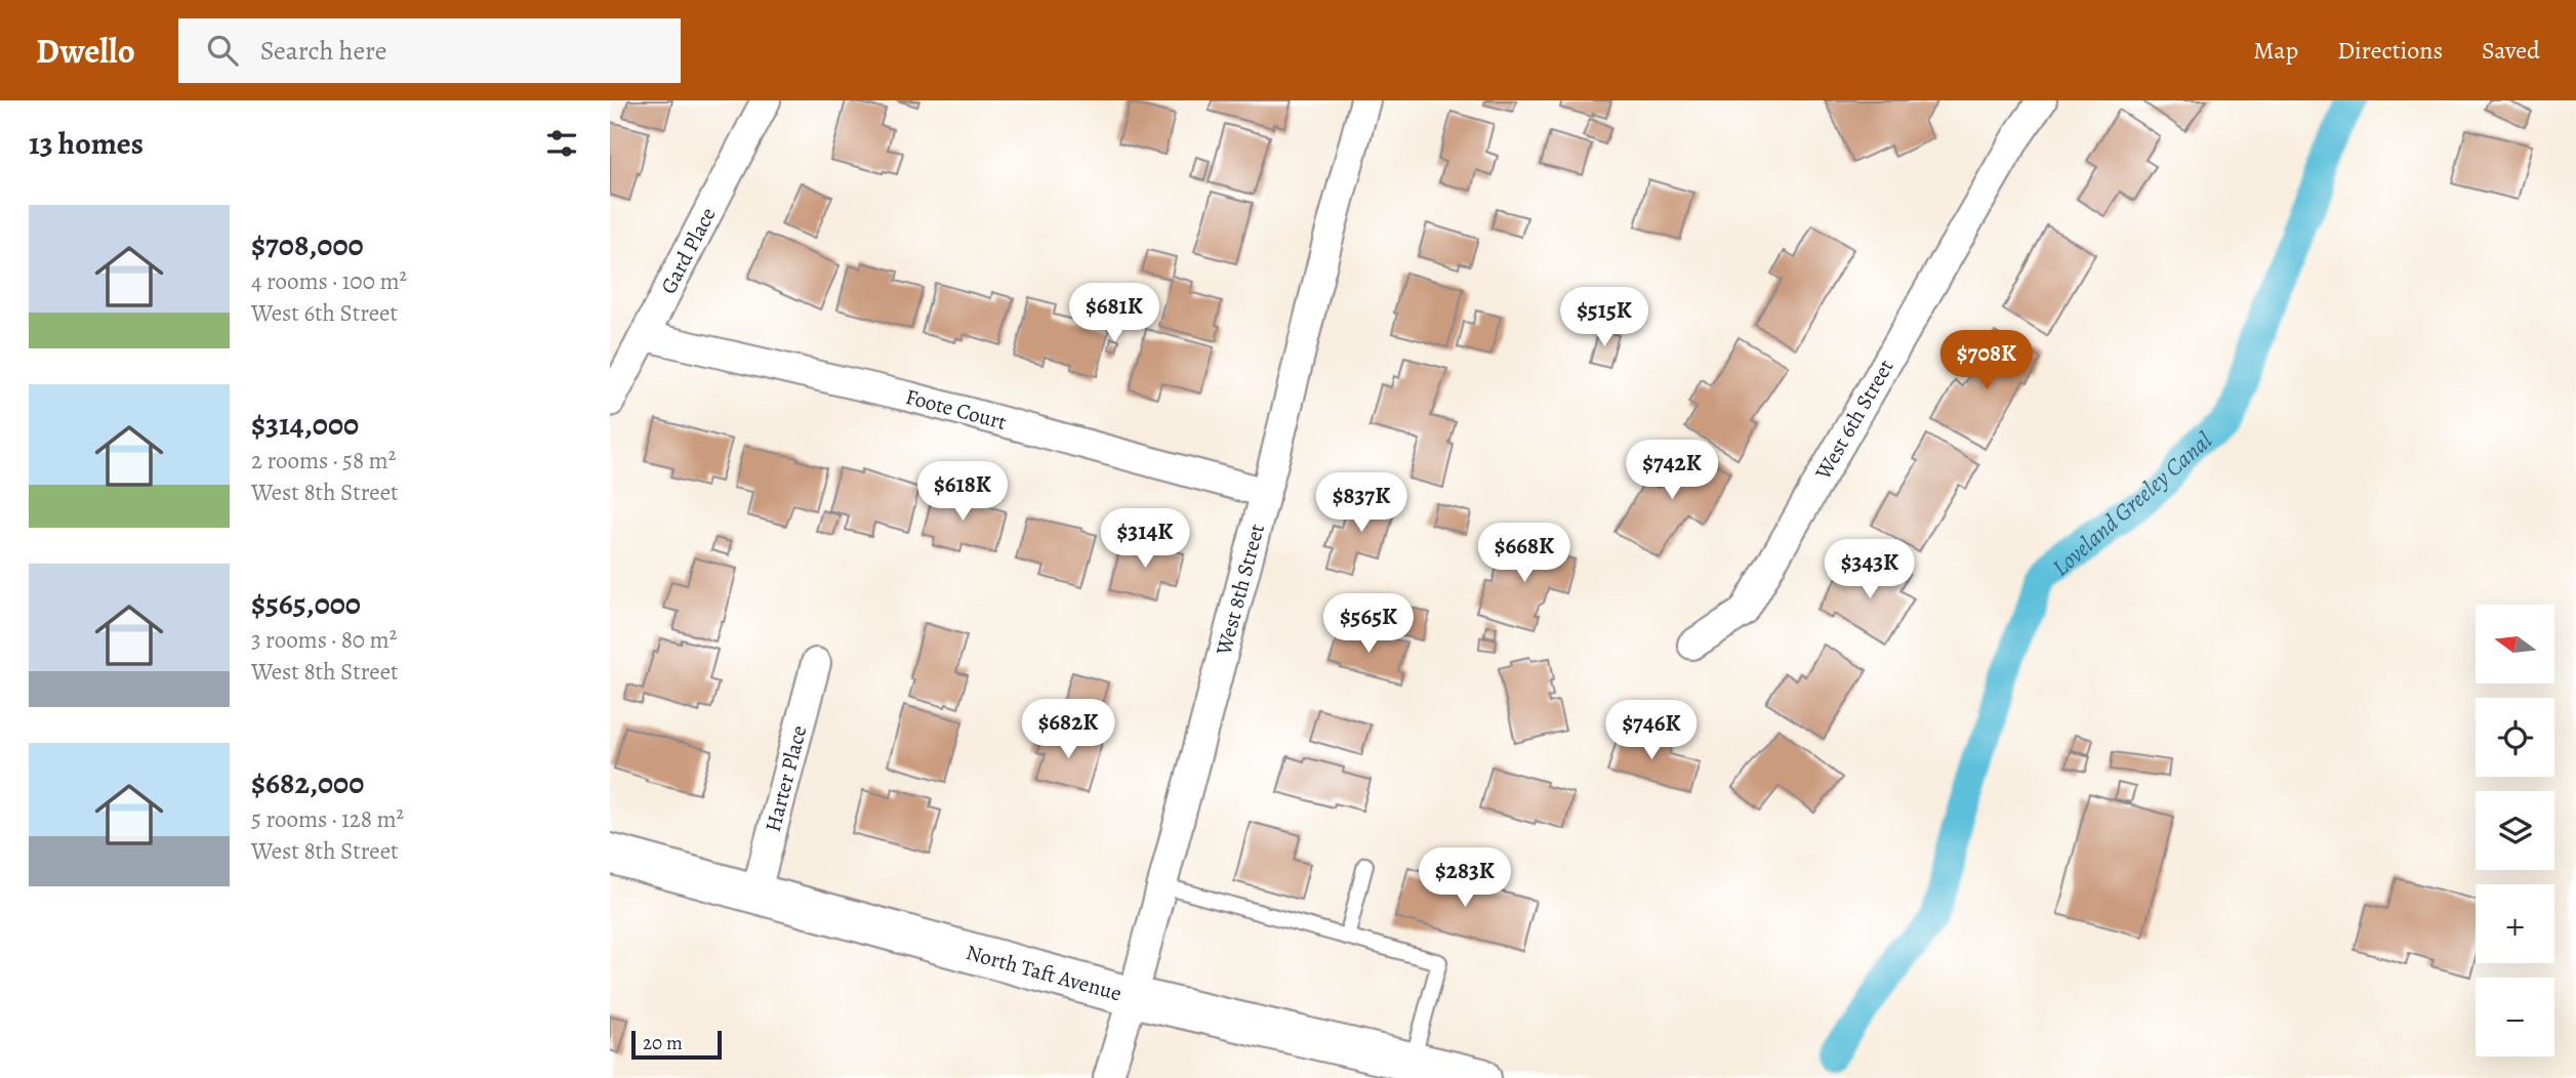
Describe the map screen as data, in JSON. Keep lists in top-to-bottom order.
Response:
{
  "streets": {
    "main road": ["North Taft Avenue"],
    "street": [
      "Gard Place",
      "Foote Court",
      "West 6th Street",
      "West 8th Street",
      "Harter Place"
    ]
  },
  "crossings": [
    ["Gard Place", "Foote Court"],
    ["Foote Court", "West 8th Street"],
    ["West 8th Street", "North Taft Avenue"],
    ["Harter Place", "North Taft Avenue"]
  ],
  "water": ["Loveland Greeley Canal"],
  "scale_bar": "20 m",
  "north": "left",
  "page": {
    "header": "Dwello",
    "search": "Search here",
    "nav": ["Map", "Directions", "Saved"],
    "heading": "13 homes",
    "list": [
      {
        "name": "$708,000",
        "note": "4 rooms · 100 m² · West 6th Street"
      },
      {
        "name": "$314,000",
        "note": "2 rooms · 58 m² · West 8th Street"
      },
      {
        "name": "$565,000",
        "note": "3 rooms · 80 m² · West 8th Street"
      },
      {
        "name": "$682,000",
        "note": "5 rooms · 128 m² · West 8th Street"
      }
    ],
    "price": [
      "$681K",
      "$515K",
      "$708K",
      "$742K",
      "$618K",
      "$837K",
      "$314K",
      "$668K",
      "$343K",
      "$565K",
      "$682K",
      "$746K",
      "$283K"
    ],
    "map_buttons": ["+", "−"],
    "scale": "20 m"
  }
}
